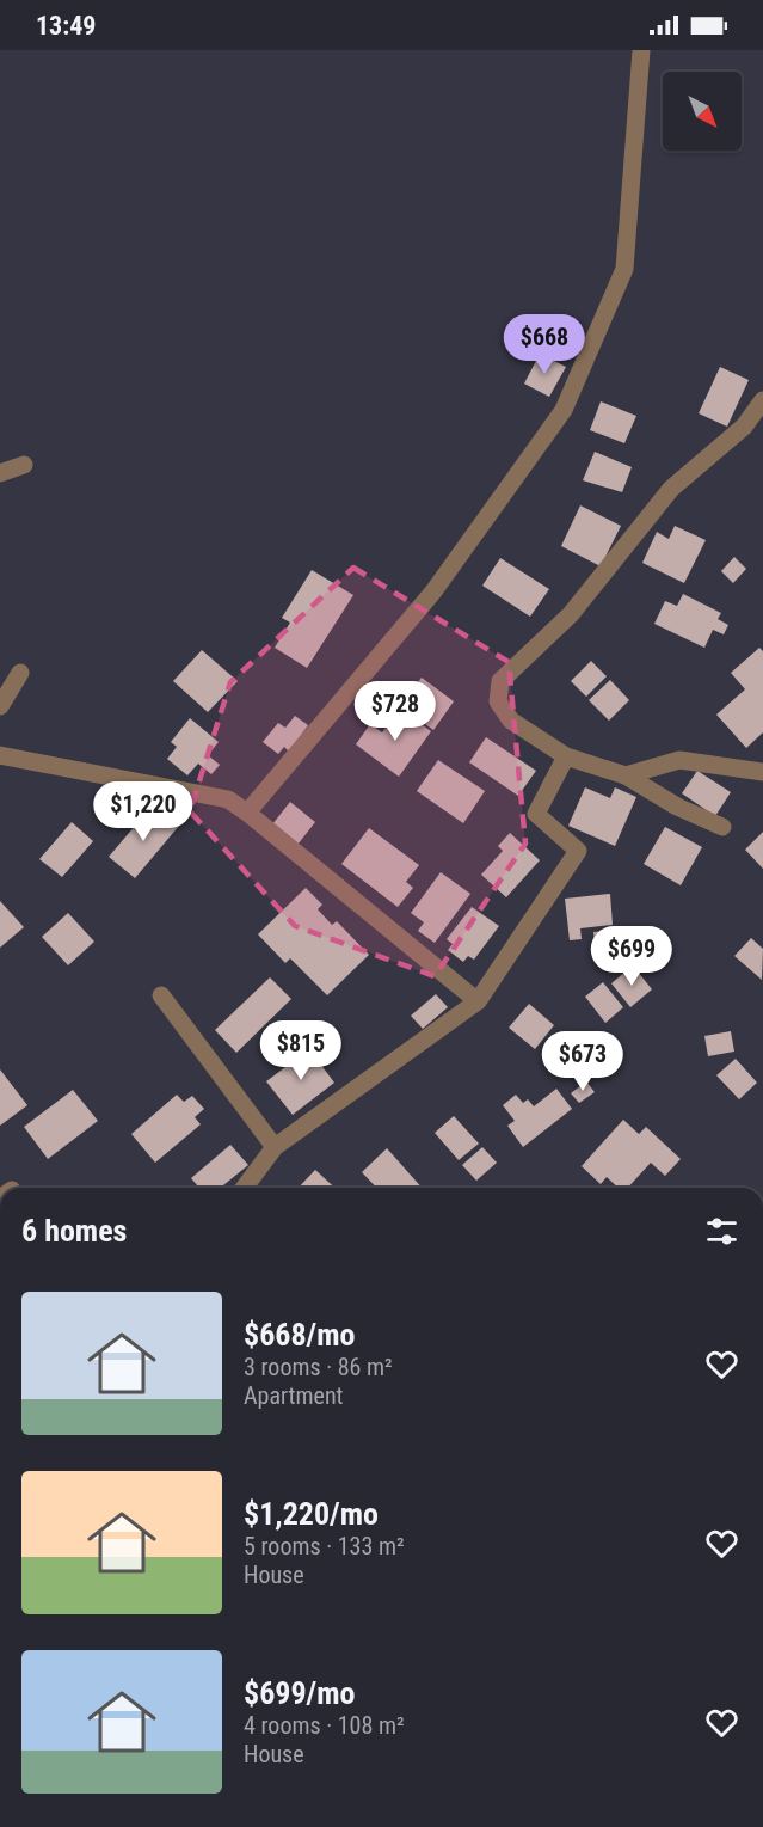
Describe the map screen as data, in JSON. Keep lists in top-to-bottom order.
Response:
{
  "north": "bottom right",
  "page": {
    "status": "13:49",
    "price": [
      "$668",
      "$728",
      "$1,220",
      "$699",
      "$815",
      "$673"
    ],
    "heading": "6 homes",
    "list": [
      {
        "name": "$668/mo",
        "note": "3 rooms · 86 m² · Apartment"
      },
      {
        "name": "$1,220/mo",
        "note": "5 rooms · 133 m² · House"
      },
      {
        "name": "$699/mo",
        "note": "4 rooms · 108 m² · House"
      }
    ]
  }
}
